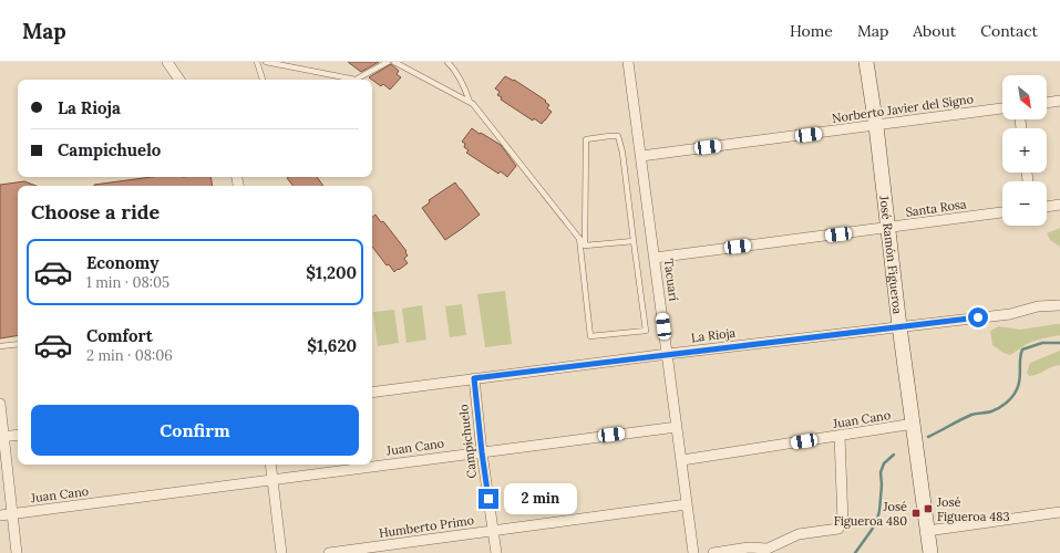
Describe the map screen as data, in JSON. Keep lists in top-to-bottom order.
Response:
{
  "streets": {
    "main road": ["José Ramón Figueroa"],
    "street": [
      "Norberto Javier del Signo",
      "Santa Rosa",
      "Tacuarí",
      "La Rioja",
      "Juan Cano",
      "Campichuelo",
      "Humberto Primo"
    ]
  },
  "crossings": [
    ["Norberto Javier del Signo", "José Ramón Figueroa"],
    ["Norberto Javier del Signo", "Tacuarí"],
    ["Santa Rosa", "José Ramón Figueroa"],
    ["Santa Rosa", "Tacuarí"],
    ["José Ramón Figueroa", "La Rioja"],
    ["José Ramón Figueroa", "Juan Cano"],
    ["Tacuarí", "La Rioja"],
    ["Tacuarí", "Juan Cano"],
    ["Tacuarí", "Humberto Primo"],
    ["La Rioja", "Campichuelo"],
    ["Juan Cano", "Campichuelo"],
    ["Campichuelo", "Humberto Primo"]
  ],
  "places": {
    "transit": ["José Figueroa 483", "José Figueroa 480"]
  },
  "north": "bottom right",
  "page": {
    "header": "Map",
    "nav": [
      "Home",
      "Map",
      "About",
      "Contact"
    ],
    "map_buttons": ["+", "−"],
    "banner": ["La Rioja", "Campichuelo"],
    "heading": "Choose a ride",
    "list": [
      {
        "name": "Economy",
        "note": "1 min · 08:05",
        "value": "$1,200"
      },
      {
        "name": "Comfort",
        "note": "2 min · 08:06",
        "value": "$1,620"
      }
    ],
    "buttons": "Confirm",
    "bubble": "2 min"
  }
}
